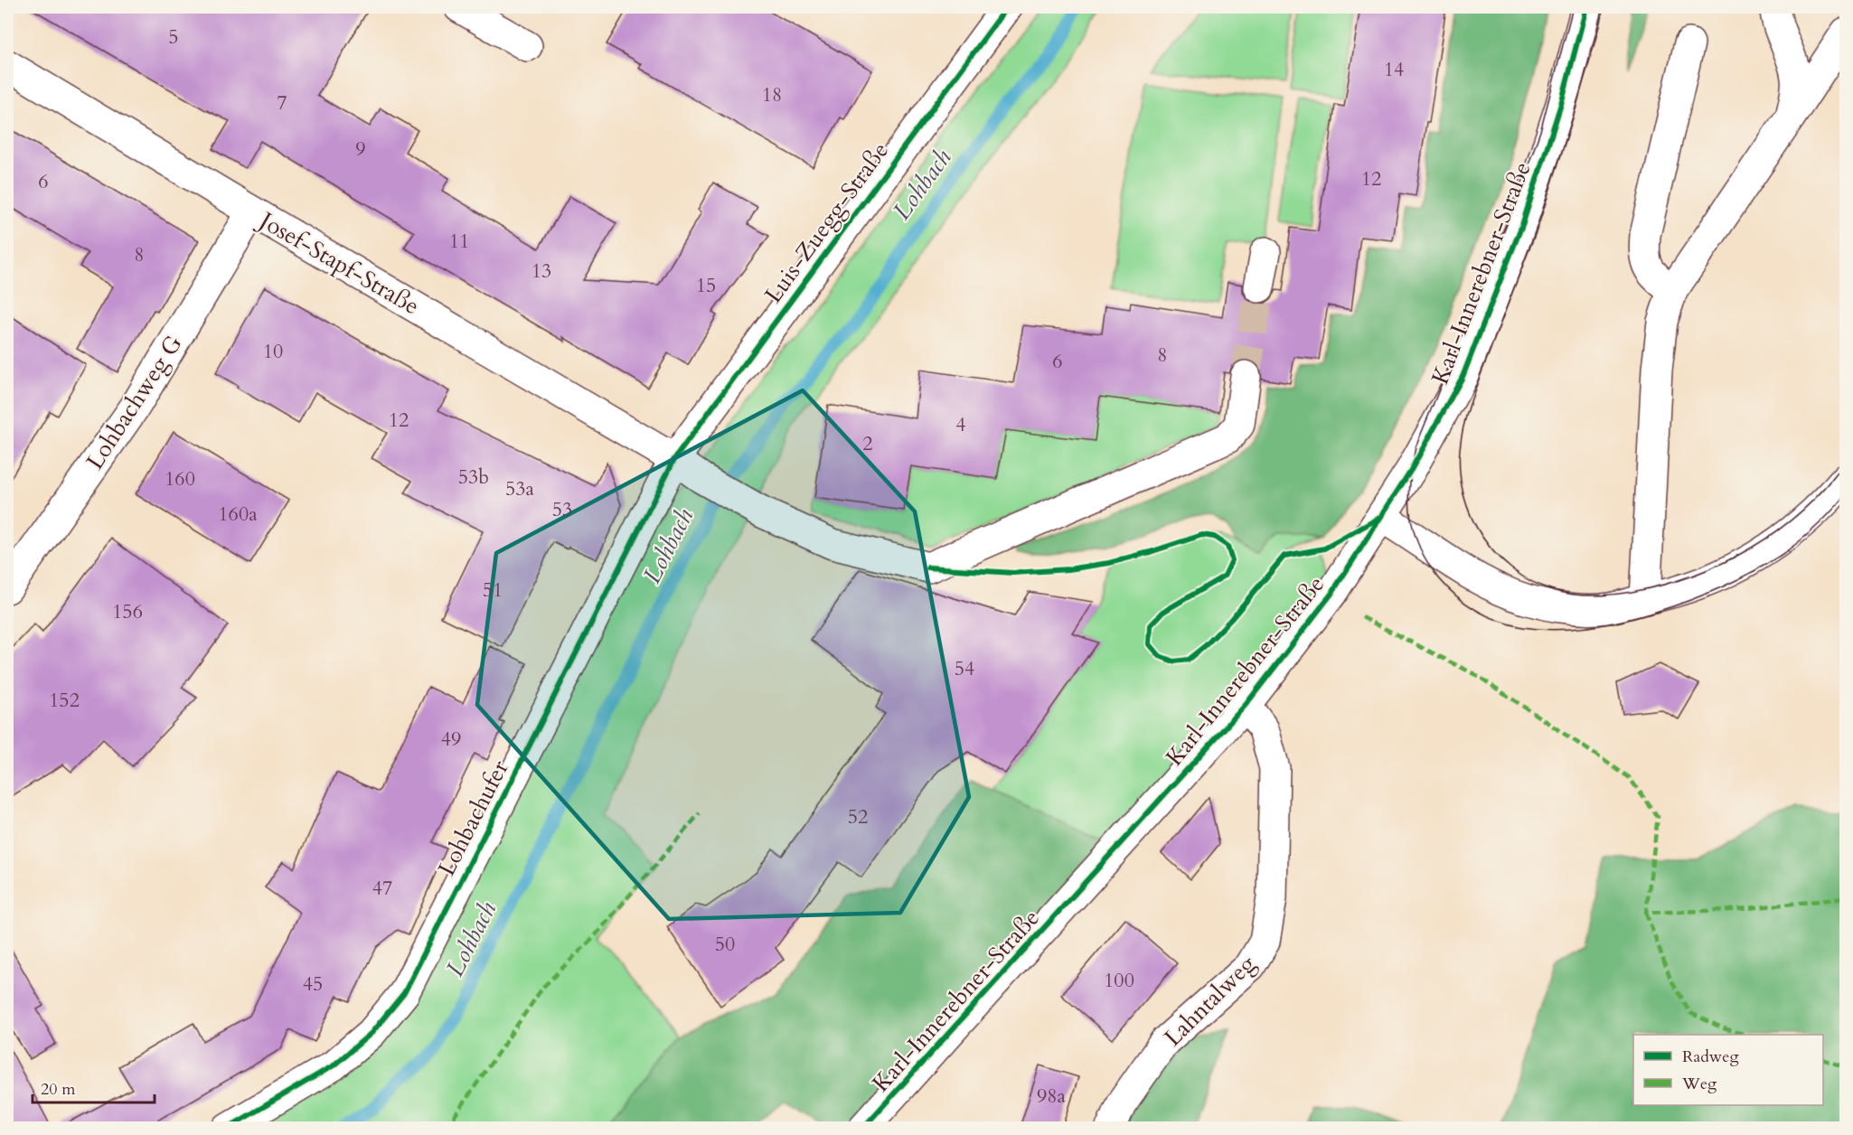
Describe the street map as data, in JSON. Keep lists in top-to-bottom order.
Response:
{
  "streets": {
    "street": [
      "Luis-Zuegg-Straße",
      "Josef-Stapf-Straße",
      "Karl-Innerebner-Straße",
      "Lohbachweg G",
      "Lohbachufer",
      "Lahntalweg"
    ]
  },
  "crossings": [
    ["Luis-Zuegg-Straße", "Josef-Stapf-Straße"],
    ["Luis-Zuegg-Straße", "Lohbachufer"],
    ["Josef-Stapf-Straße", "Lohbachweg G"],
    ["Josef-Stapf-Straße", "Lohbachufer"],
    ["Karl-Innerebner-Straße", "Lahntalweg"]
  ],
  "water": ["Lohbach"],
  "house_numbers": [
    "5",
    "14",
    "18",
    "7",
    "9",
    "12",
    "6",
    "11",
    "8",
    "13",
    "15",
    "10",
    "8",
    "6",
    "12",
    "4",
    "2",
    "53b",
    "160",
    "53a",
    "53",
    "160a",
    "51",
    "156",
    "54",
    "152",
    "49",
    "52",
    "47",
    "50",
    "100",
    "45",
    "98a"
  ],
  "legend": ["Radweg", "Weg"],
  "scale_bar": "20 m"
}
